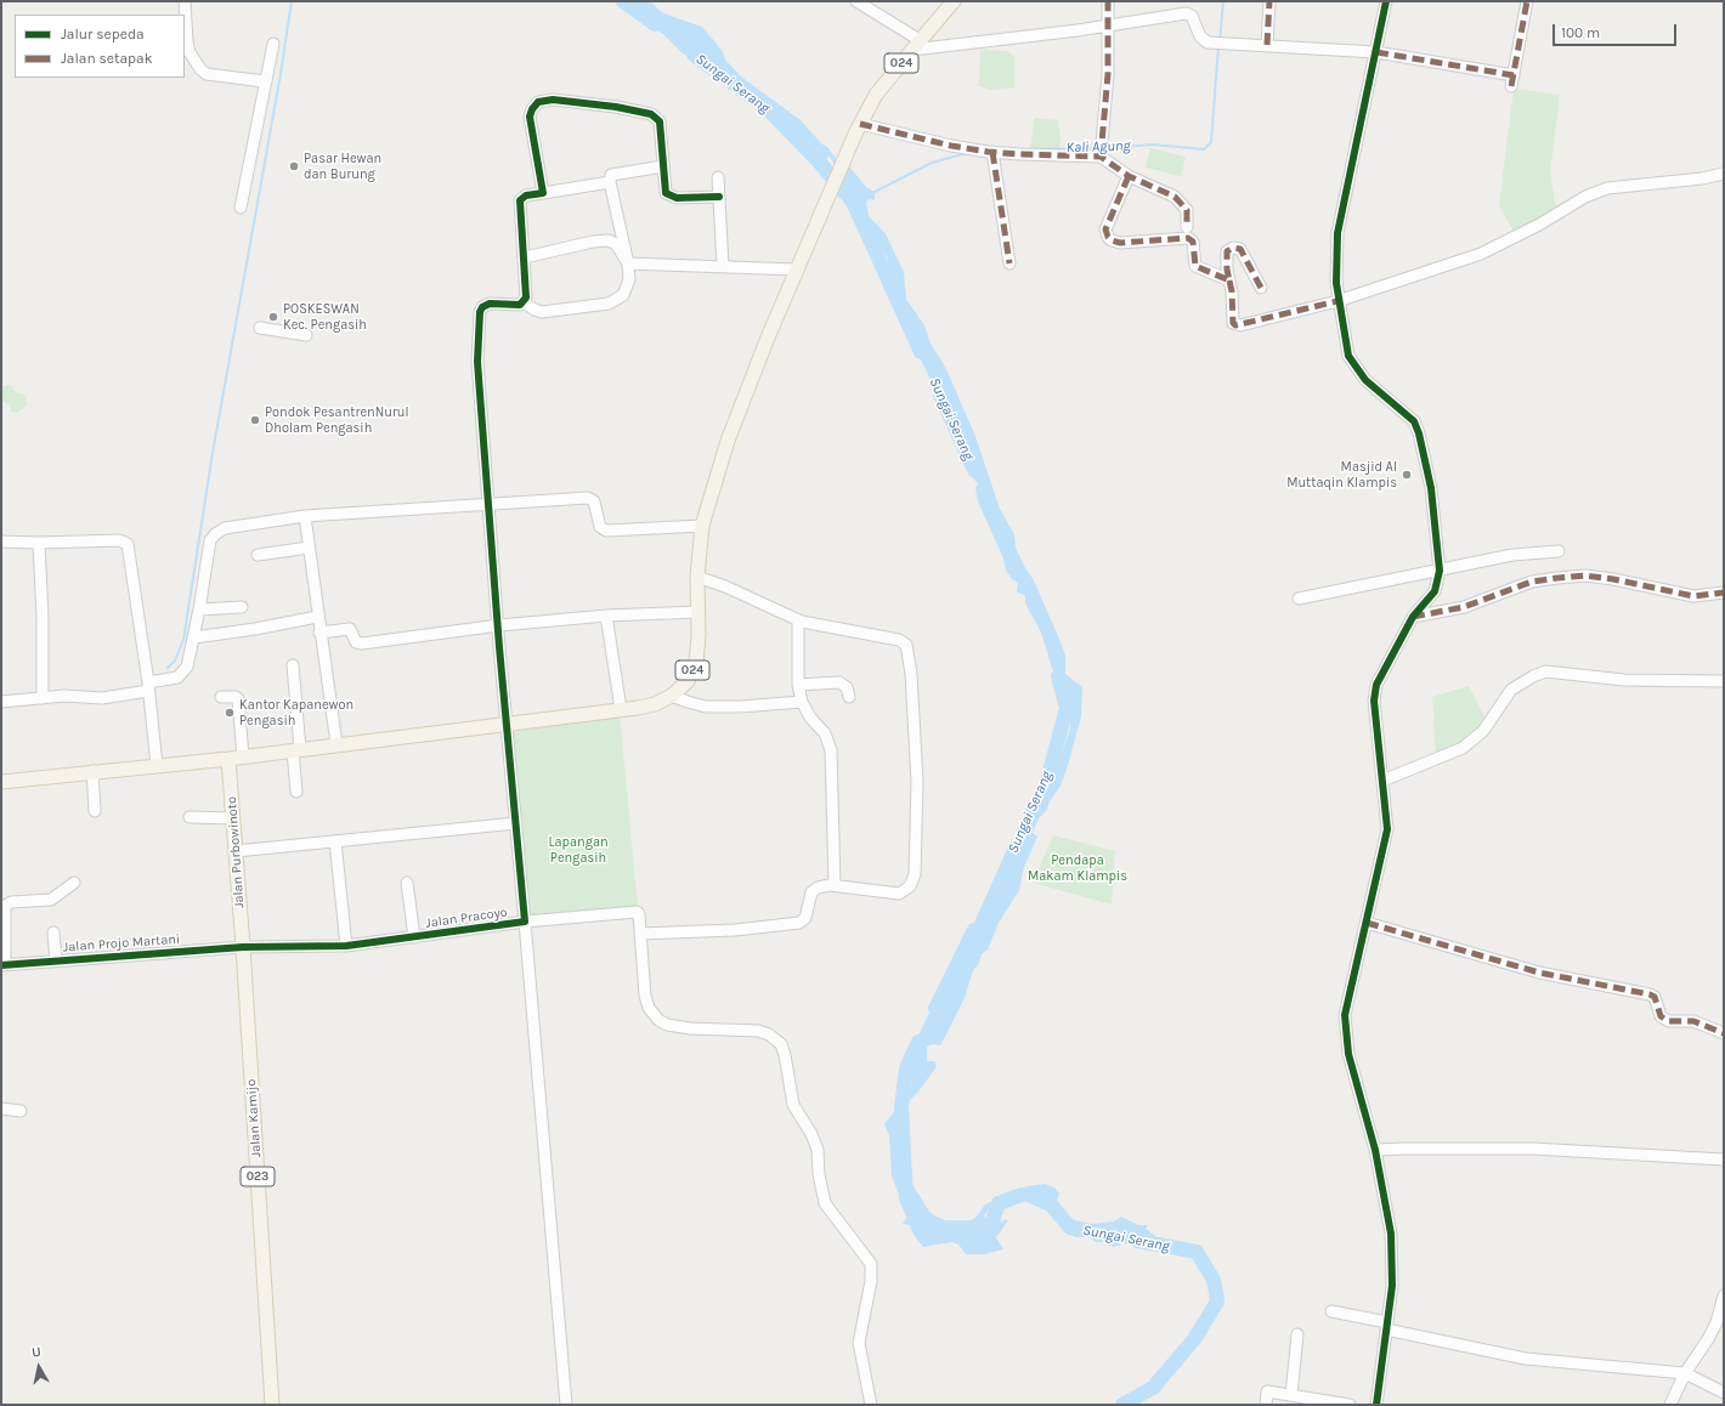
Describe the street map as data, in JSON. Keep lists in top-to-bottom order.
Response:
{
  "streets": {
    "main road": [
      "024",
      "Jalan Purbowinoto",
      "Jalan Kamijo",
      "023"
    ],
    "street": ["Jalan Pracoyo", "Jalan Projo Martani"]
  },
  "crossings": [
    ["024", "Jalan Purbowinoto"],
    ["024", "Jalan Pracoyo"],
    ["Jalan Purbowinoto", "Jalan Pracoyo"],
    ["Jalan Purbowinoto", "Jalan Projo Martani"],
    ["Jalan Purbowinoto", "Jalan Kamijo"],
    ["Jalan Pracoyo", "Jalan Projo Martani"],
    ["Jalan Pracoyo", "Jalan Kamijo"],
    ["Jalan Projo Martani", "Jalan Kamijo"]
  ],
  "water": ["Sungai Serang", "Kali Agung"],
  "parks": ["Lapangan Pengasih", "Pendapa Makam Klampis"],
  "places": [
    "Pasar Hewan dan Burung",
    "POSKESWAN Kec. Pengasih",
    "Pondok PesantrenNurul Dholam Pengasih",
    "Masjid Al Muttaqin Klampis",
    "Kantor Kapanewon Pengasih"
  ],
  "legend": ["Jalur sepeda", "Jalan setapak"],
  "scale_bar": "100 m",
  "north": "top"
}
